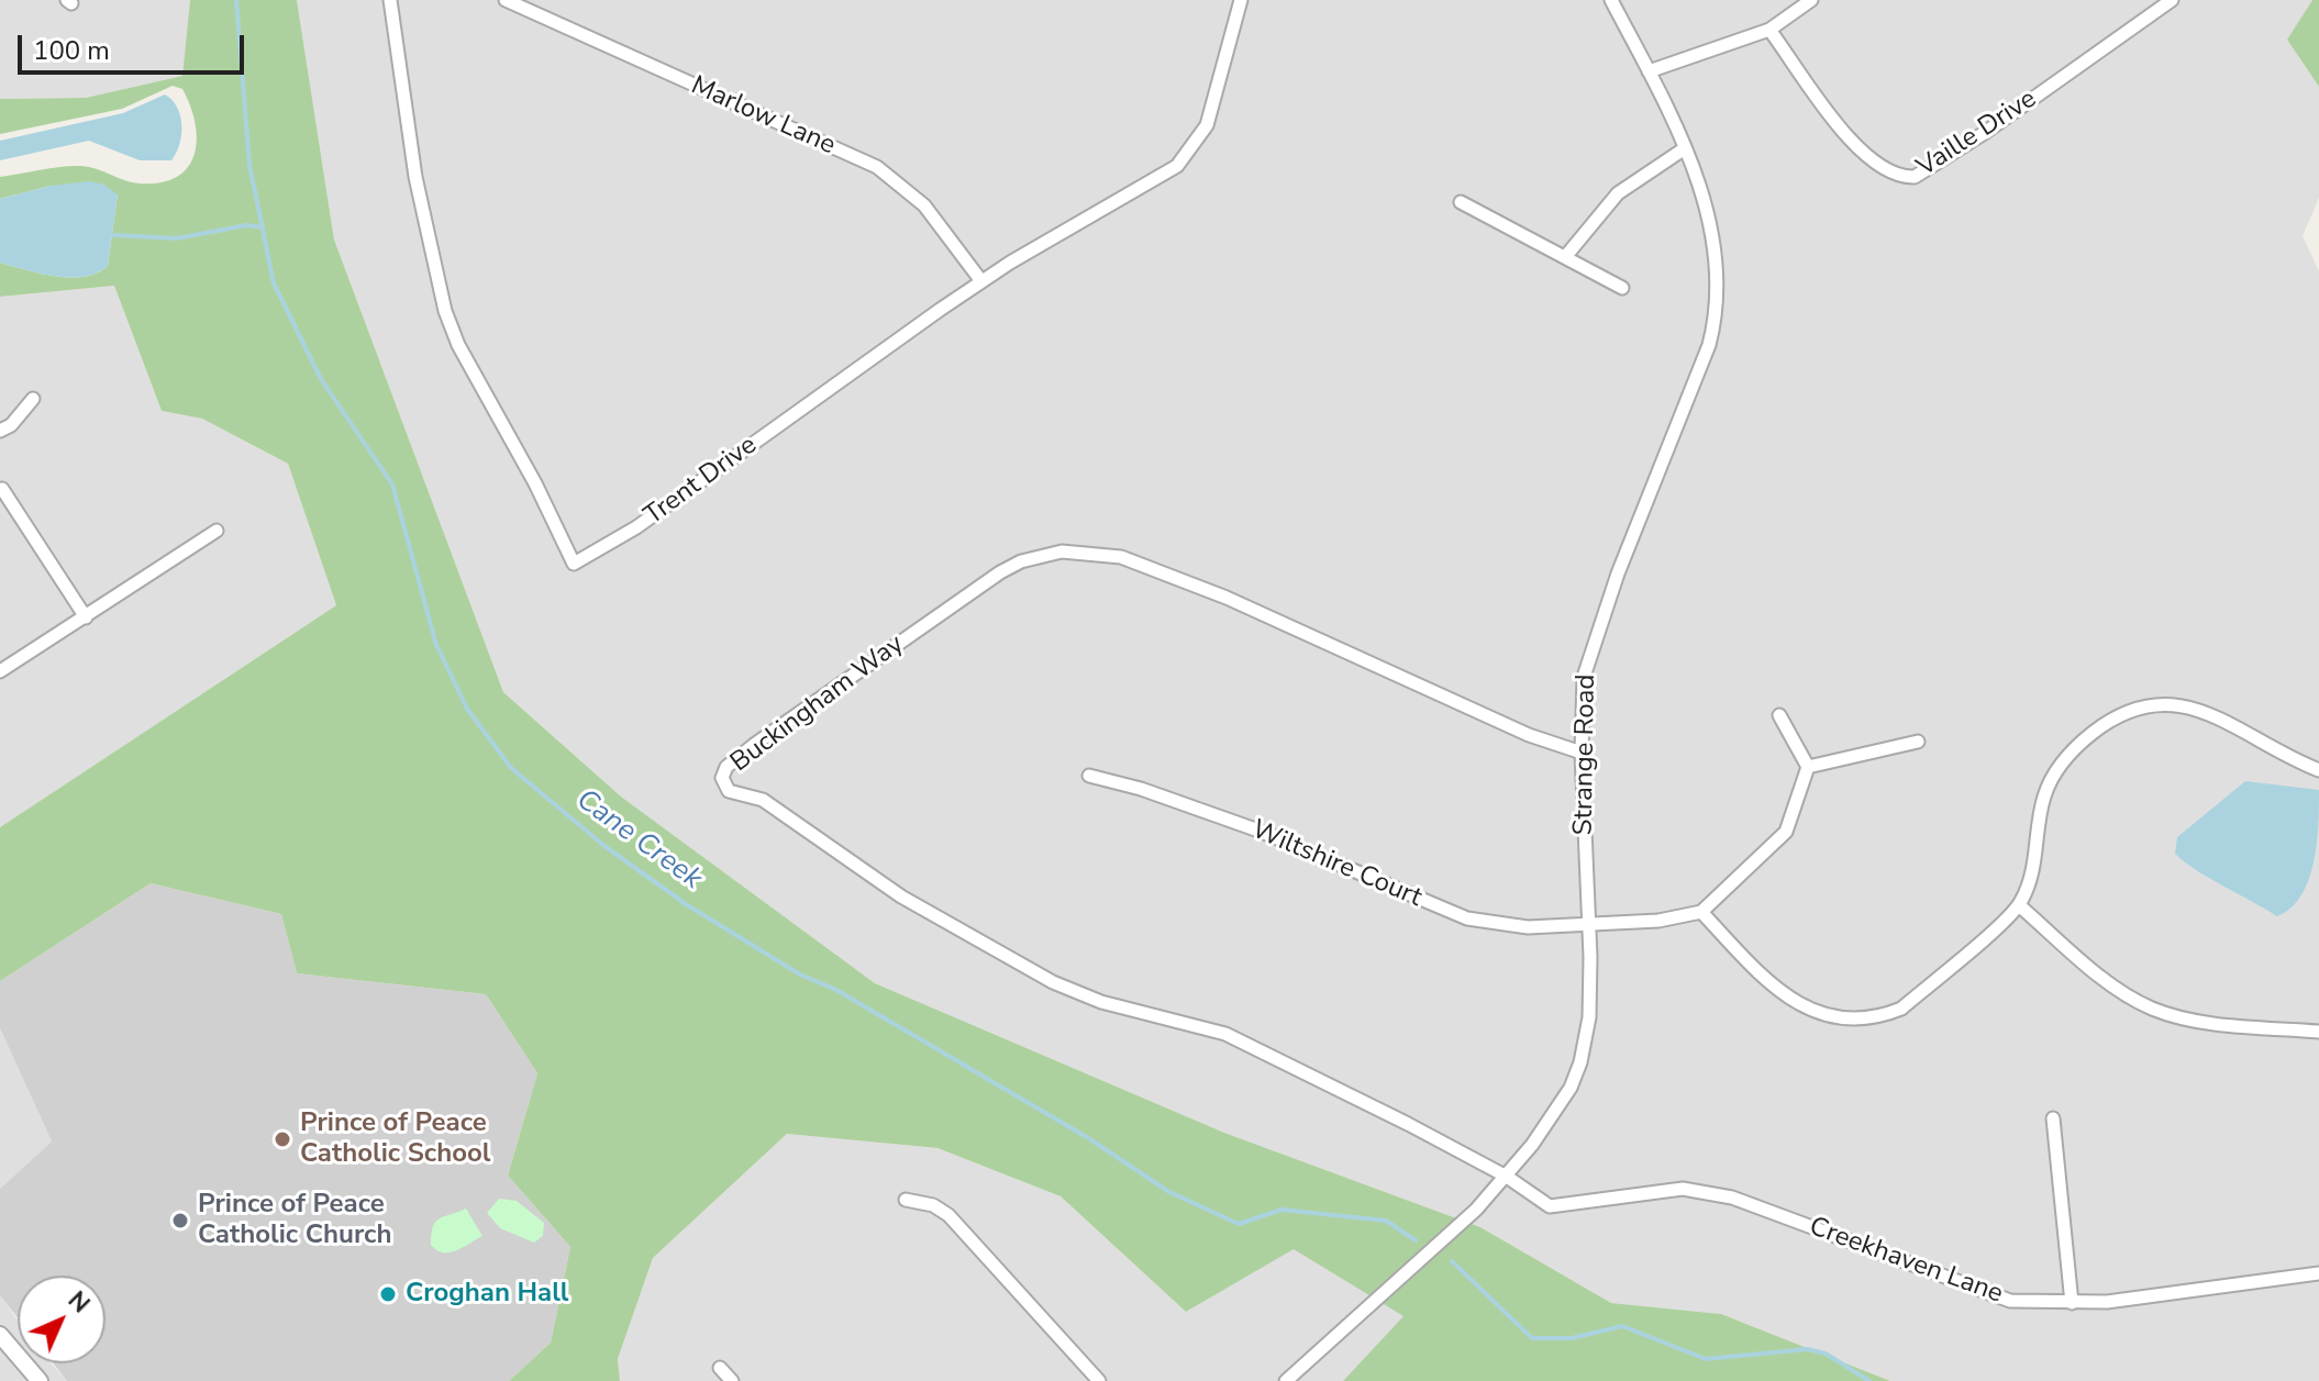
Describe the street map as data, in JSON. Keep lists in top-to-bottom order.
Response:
{
  "streets": {
    "street": [
      "Marlow Lane",
      "Vaille Drive",
      "Trent Drive",
      "Buckingham Way",
      "Strange Road",
      "Wiltshire Court",
      "Creekhaven Lane"
    ]
  },
  "crossings": [
    ["Marlow Lane", "Trent Drive"],
    ["Buckingham Way", "Strange Road"],
    ["Buckingham Way", "Creekhaven Lane"],
    ["Strange Road", "Wiltshire Court"],
    ["Strange Road", "Creekhaven Lane"]
  ],
  "water": ["Cane Creek"],
  "places": ["Prince of Peace Catholic School", "Prince of Peace Catholic Church", "Croghan Hall"],
  "scale_bar": "100 m",
  "north": "top right"
}
